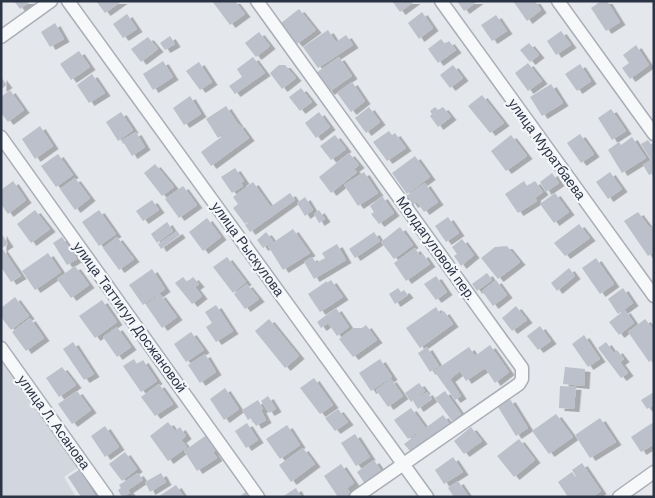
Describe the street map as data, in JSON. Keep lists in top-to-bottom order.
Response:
{
  "streets": {
    "street": [
      "улица Муратбаева",
      "Молдагуловой пер.",
      "улица Рыскулова",
      "улица Таттигул Досжановой",
      "улица Л. Асанова"
    ]
  },
  "crossings": [
    ["Молдагуловой пер.", "улица Рыскулова"]
  ]
}
